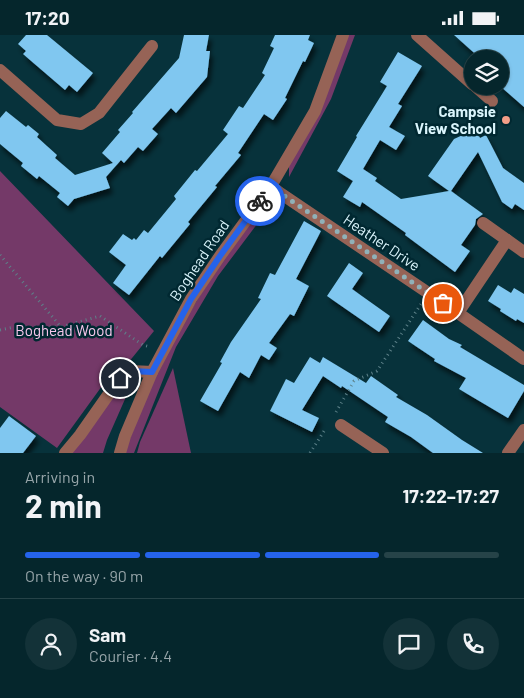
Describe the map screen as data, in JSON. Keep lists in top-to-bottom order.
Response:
{
  "streets": {
    "street": ["Heather Drive", "Boghead Road"]
  },
  "crossings": [
    ["Heather Drive", "Boghead Road"]
  ],
  "parks": ["Boghead Wood"],
  "places": ["Campsie View School"],
  "page": {
    "status": "17:20",
    "heading": ["2 min", "Arriving in", "17:22–17:27"],
    "panel": ["Sam", "Courier · 4.4"],
    "bar": "On the way · 90 m"
  }
}
